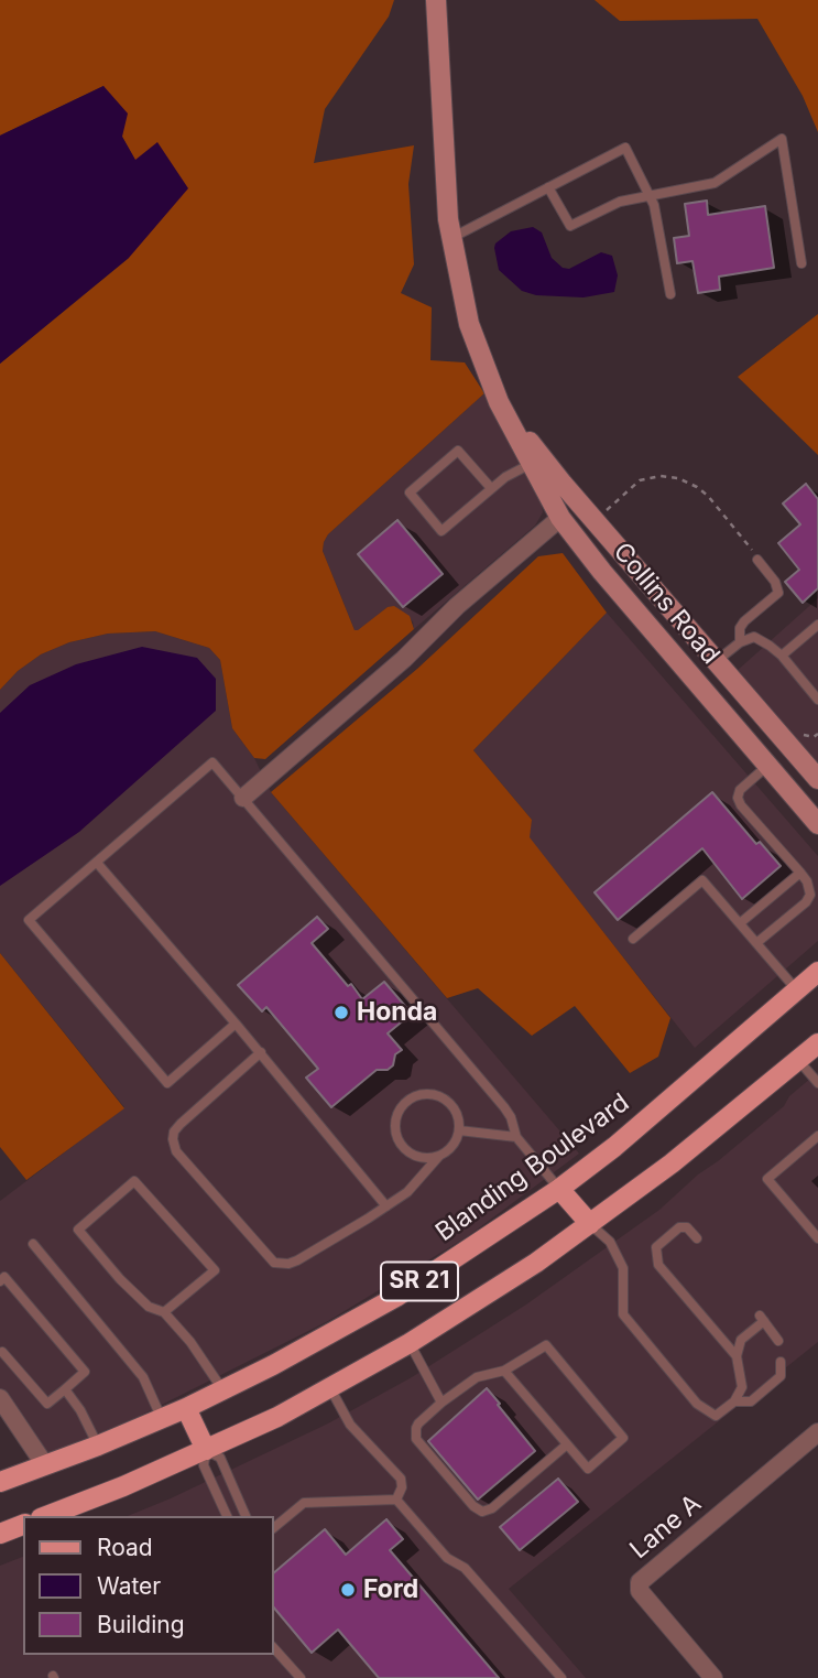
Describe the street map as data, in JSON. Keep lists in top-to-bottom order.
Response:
{
  "streets": {
    "main road": ["Blanding Boulevard", "SR 21"],
    "street": ["Collins Road", "Lane A"]
  },
  "places": ["Honda", "Ford"],
  "legend": ["Road", "Water", "Building"]
}
